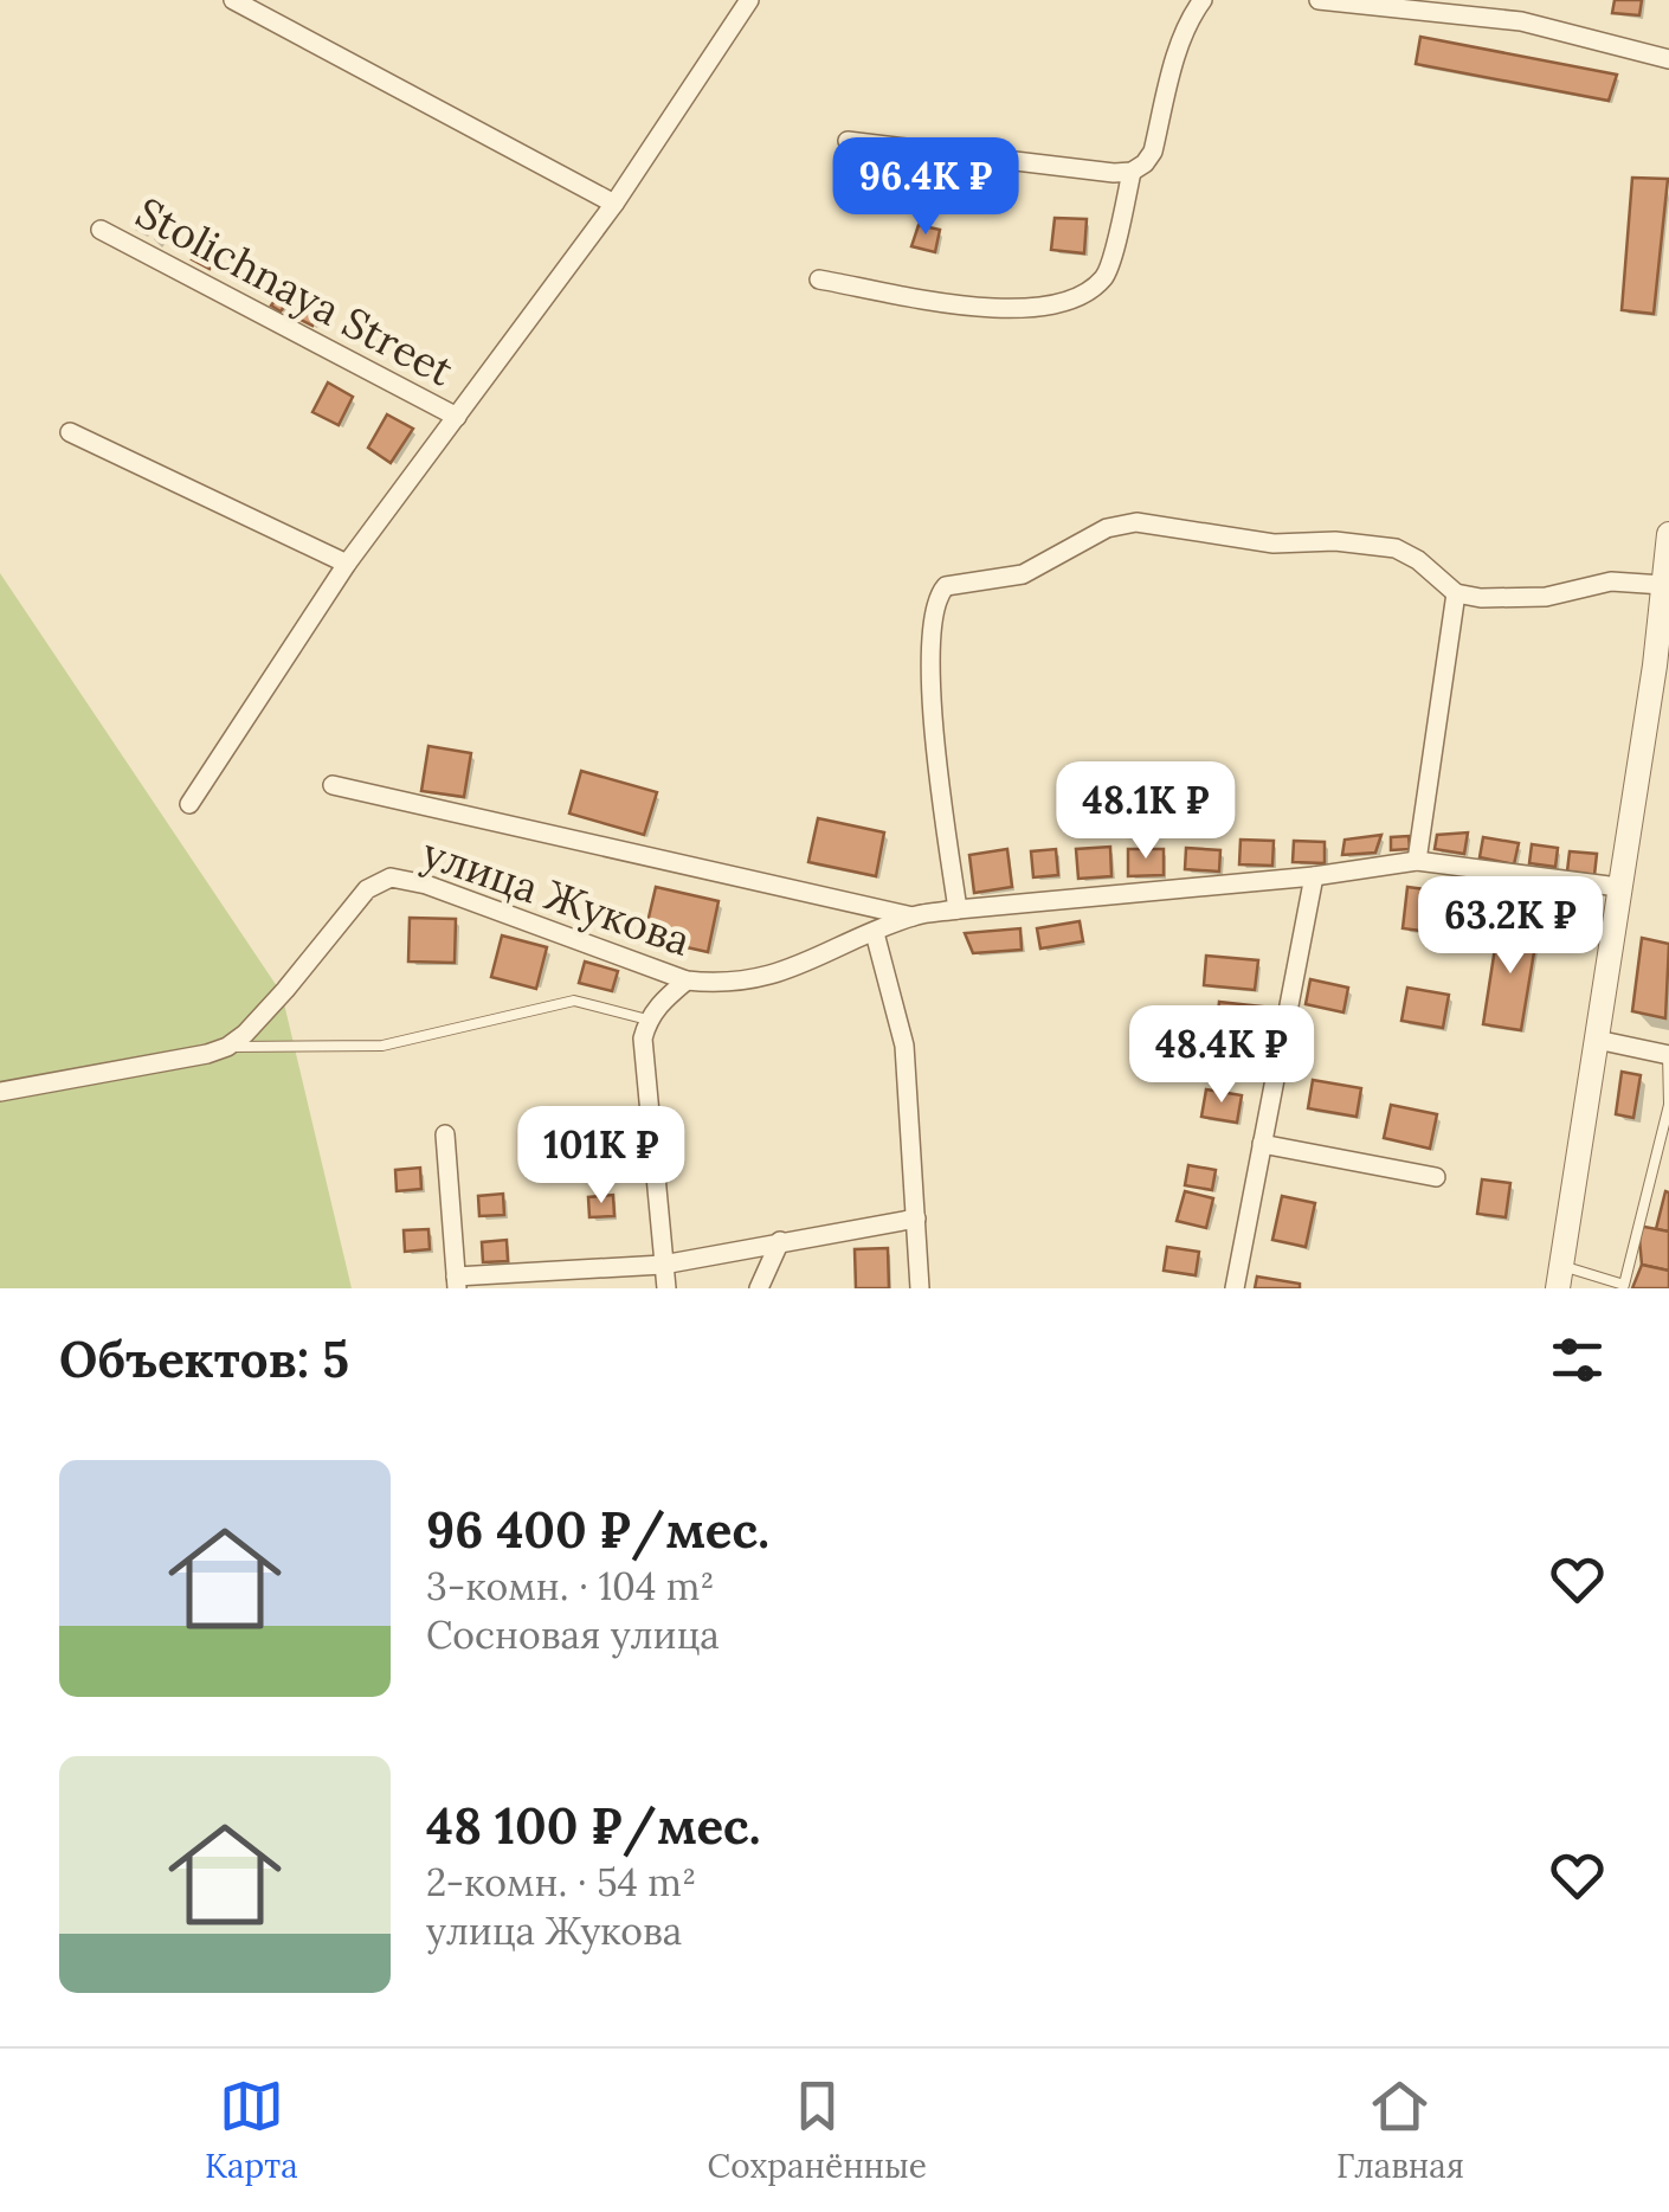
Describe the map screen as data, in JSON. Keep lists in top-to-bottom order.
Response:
{
  "streets": {
    "street": ["Stolichnaya Street", "улица Жукова"]
  },
  "page": {
    "price": [
      "96.4K ₽",
      "48.1K ₽",
      "63.2K ₽",
      "48.4K ₽",
      "101K ₽"
    ],
    "heading": "Объектов: 5",
    "list": [
      {
        "name": "96 400 ₽/мес.",
        "note": "3-комн. · 104 m² · Сосновая улица"
      },
      {
        "name": "48 100 ₽/мес.",
        "note": "2-комн. · 54 m² · улица Жукова"
      }
    ],
    "tabs": ["Карта", "Сохранённые", "Главная"]
  }
}
